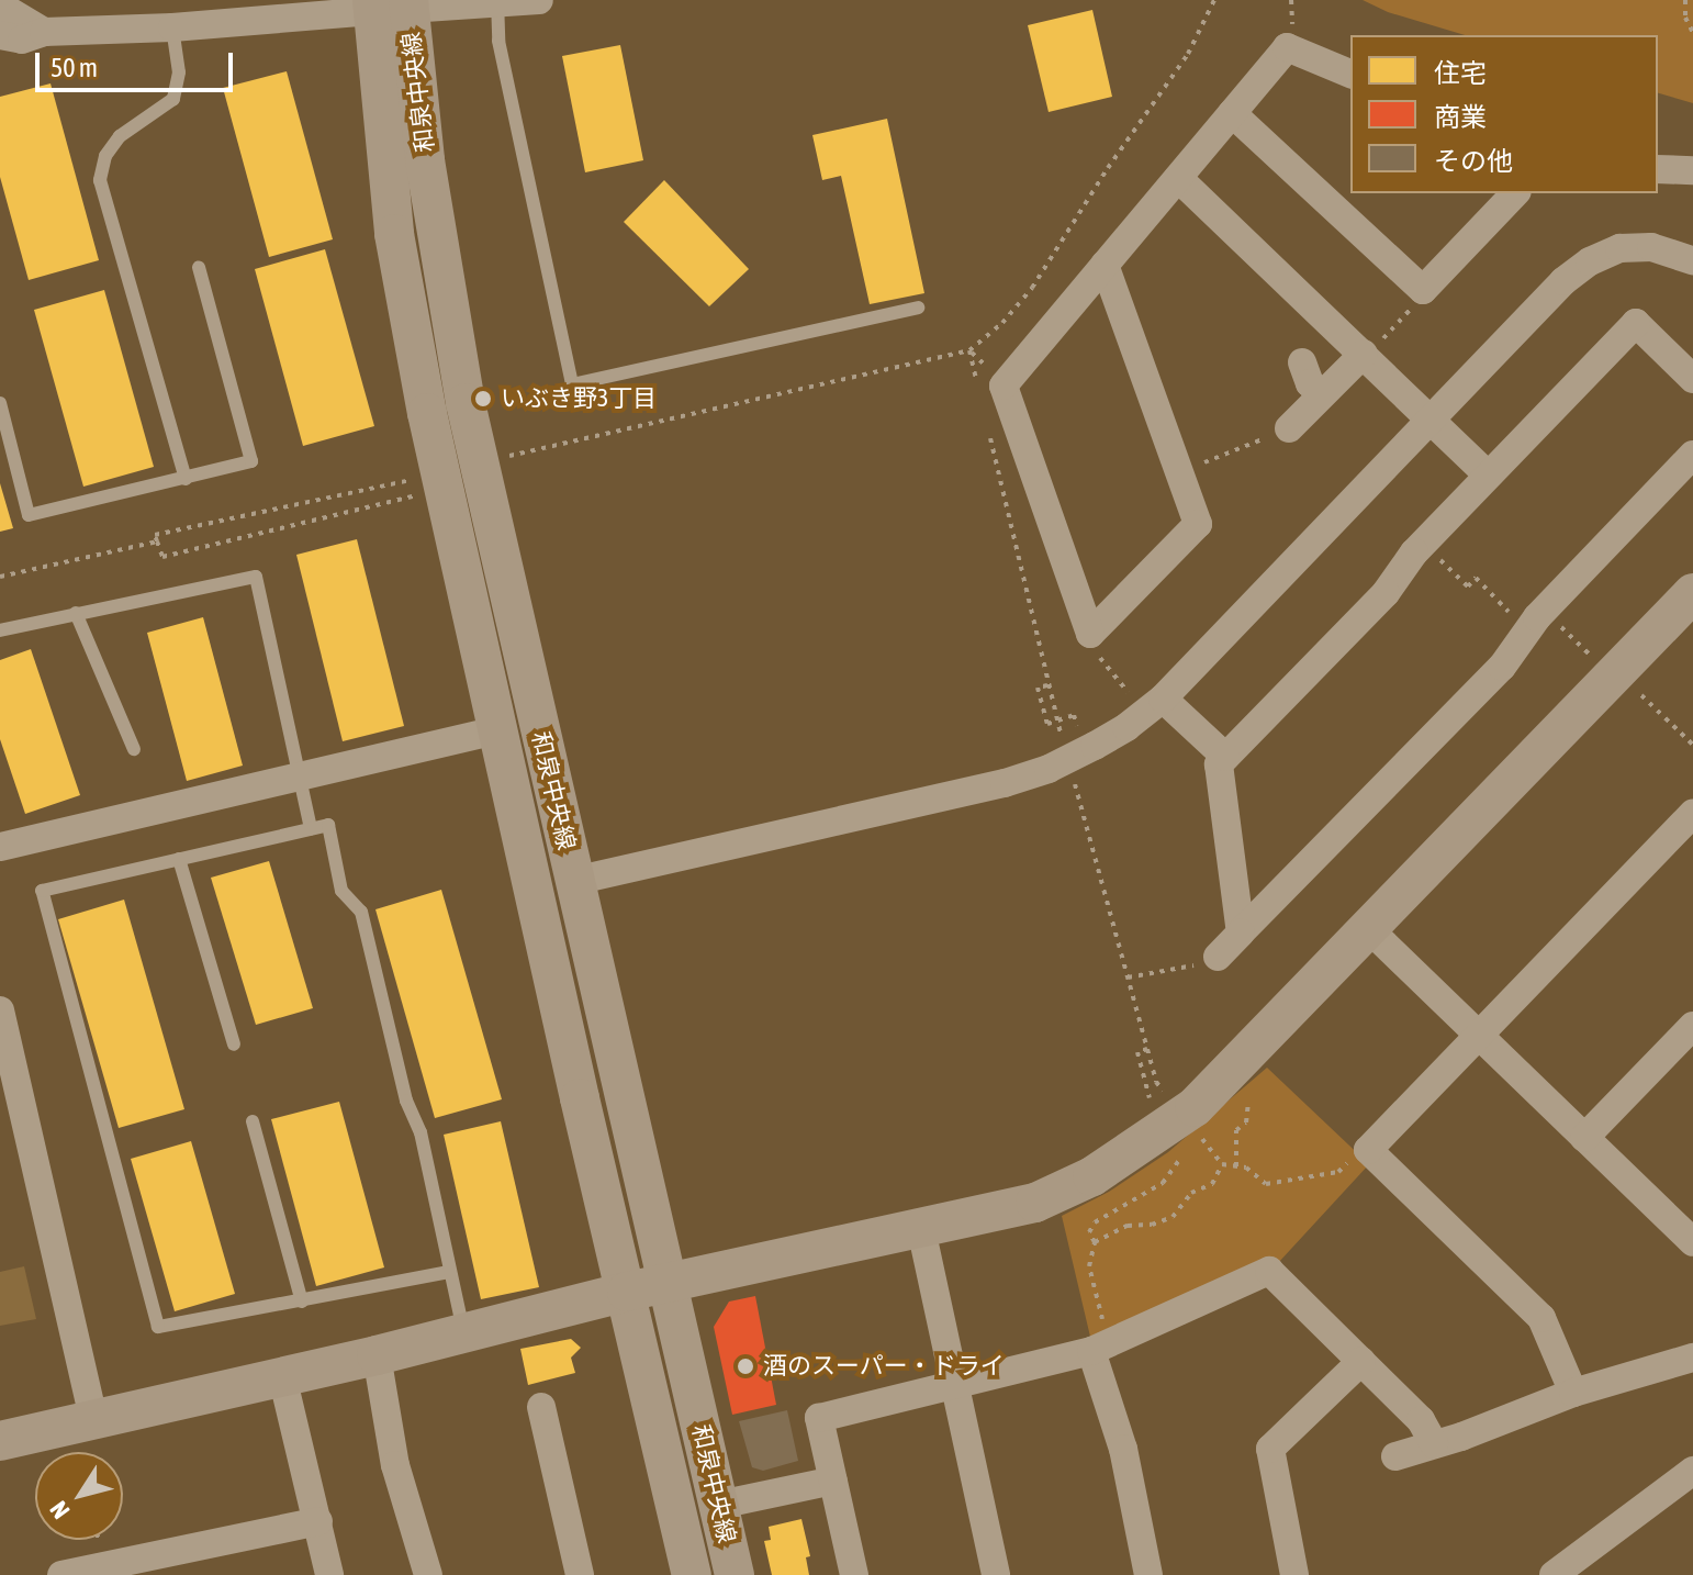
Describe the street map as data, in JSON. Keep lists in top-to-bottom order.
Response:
{
  "streets": {
    "street": ["和泉中央線"]
  },
  "places": ["いぶき野3丁目", "酒のスーパー・ドライ"],
  "legend": ["住宅", "商業", "その他"],
  "scale_bar": "50 m",
  "north": "bottom left"
}
